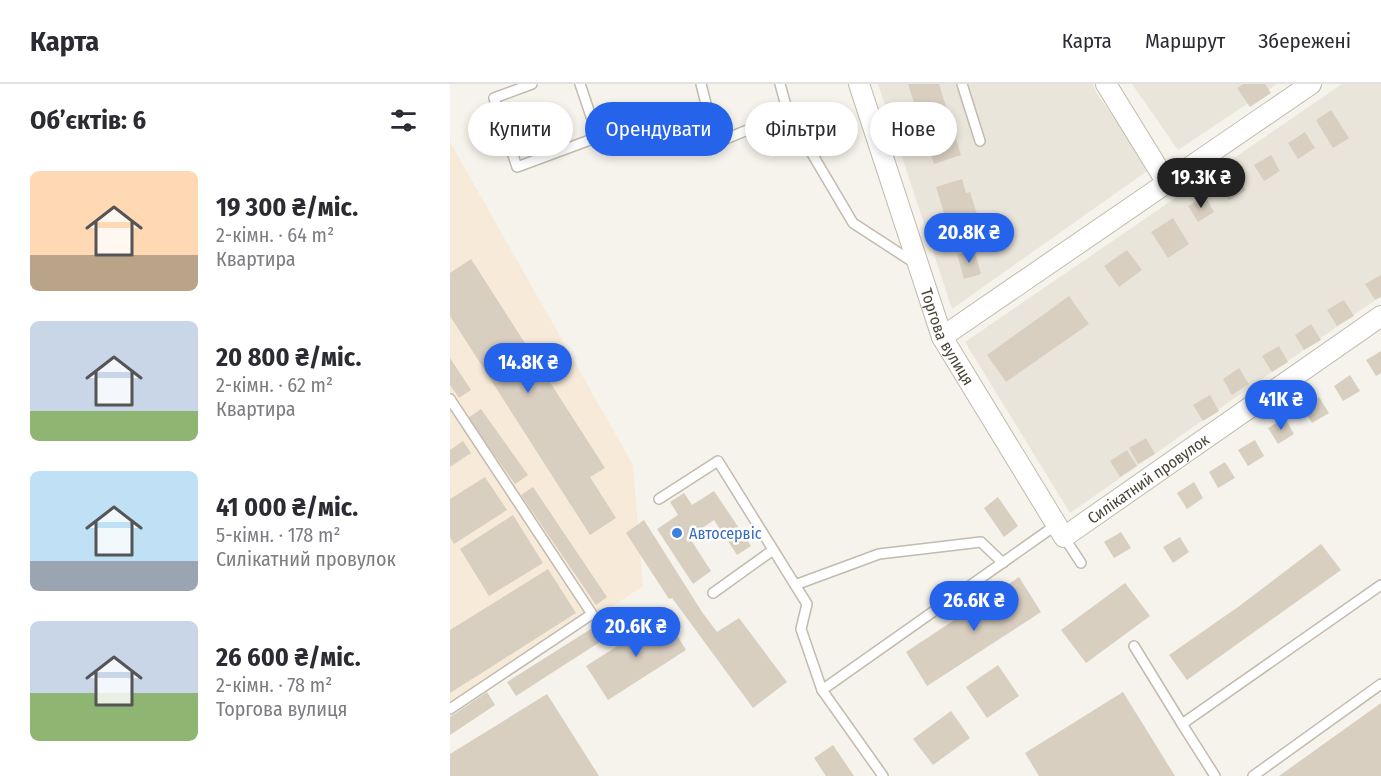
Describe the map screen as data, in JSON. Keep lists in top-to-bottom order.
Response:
{
  "streets": {
    "street": ["Торгова вулиця", "Силікатний провулок"]
  },
  "crossings": [
    ["Торгова вулиця", "Силікатний провулок"]
  ],
  "places": ["Автосервіс"],
  "page": {
    "header": "Карта",
    "nav": ["Карта", "Маршрут", "Збережені"],
    "heading": "Об’єктів: 6",
    "chip": [
      "Купити",
      "Орендувати",
      "Фільтри",
      "Нове"
    ],
    "list": [
      {
        "name": "19 300 ₴/міс.",
        "note": "2-кімн. · 64 m² · Квартира"
      },
      {
        "name": "20 800 ₴/міс.",
        "note": "2-кімн. · 62 m² · Квартира"
      },
      {
        "name": "41 000 ₴/міс.",
        "note": "5-кімн. · 178 m² · Силікатний провулок"
      },
      {
        "name": "26 600 ₴/міс.",
        "note": "2-кімн. · 78 m² · Торгова вулиця"
      }
    ],
    "price": [
      "19.3K ₴",
      "20.8K ₴",
      "14.8K ₴",
      "41K ₴",
      "26.6K ₴",
      "20.6K ₴"
    ]
  }
}
